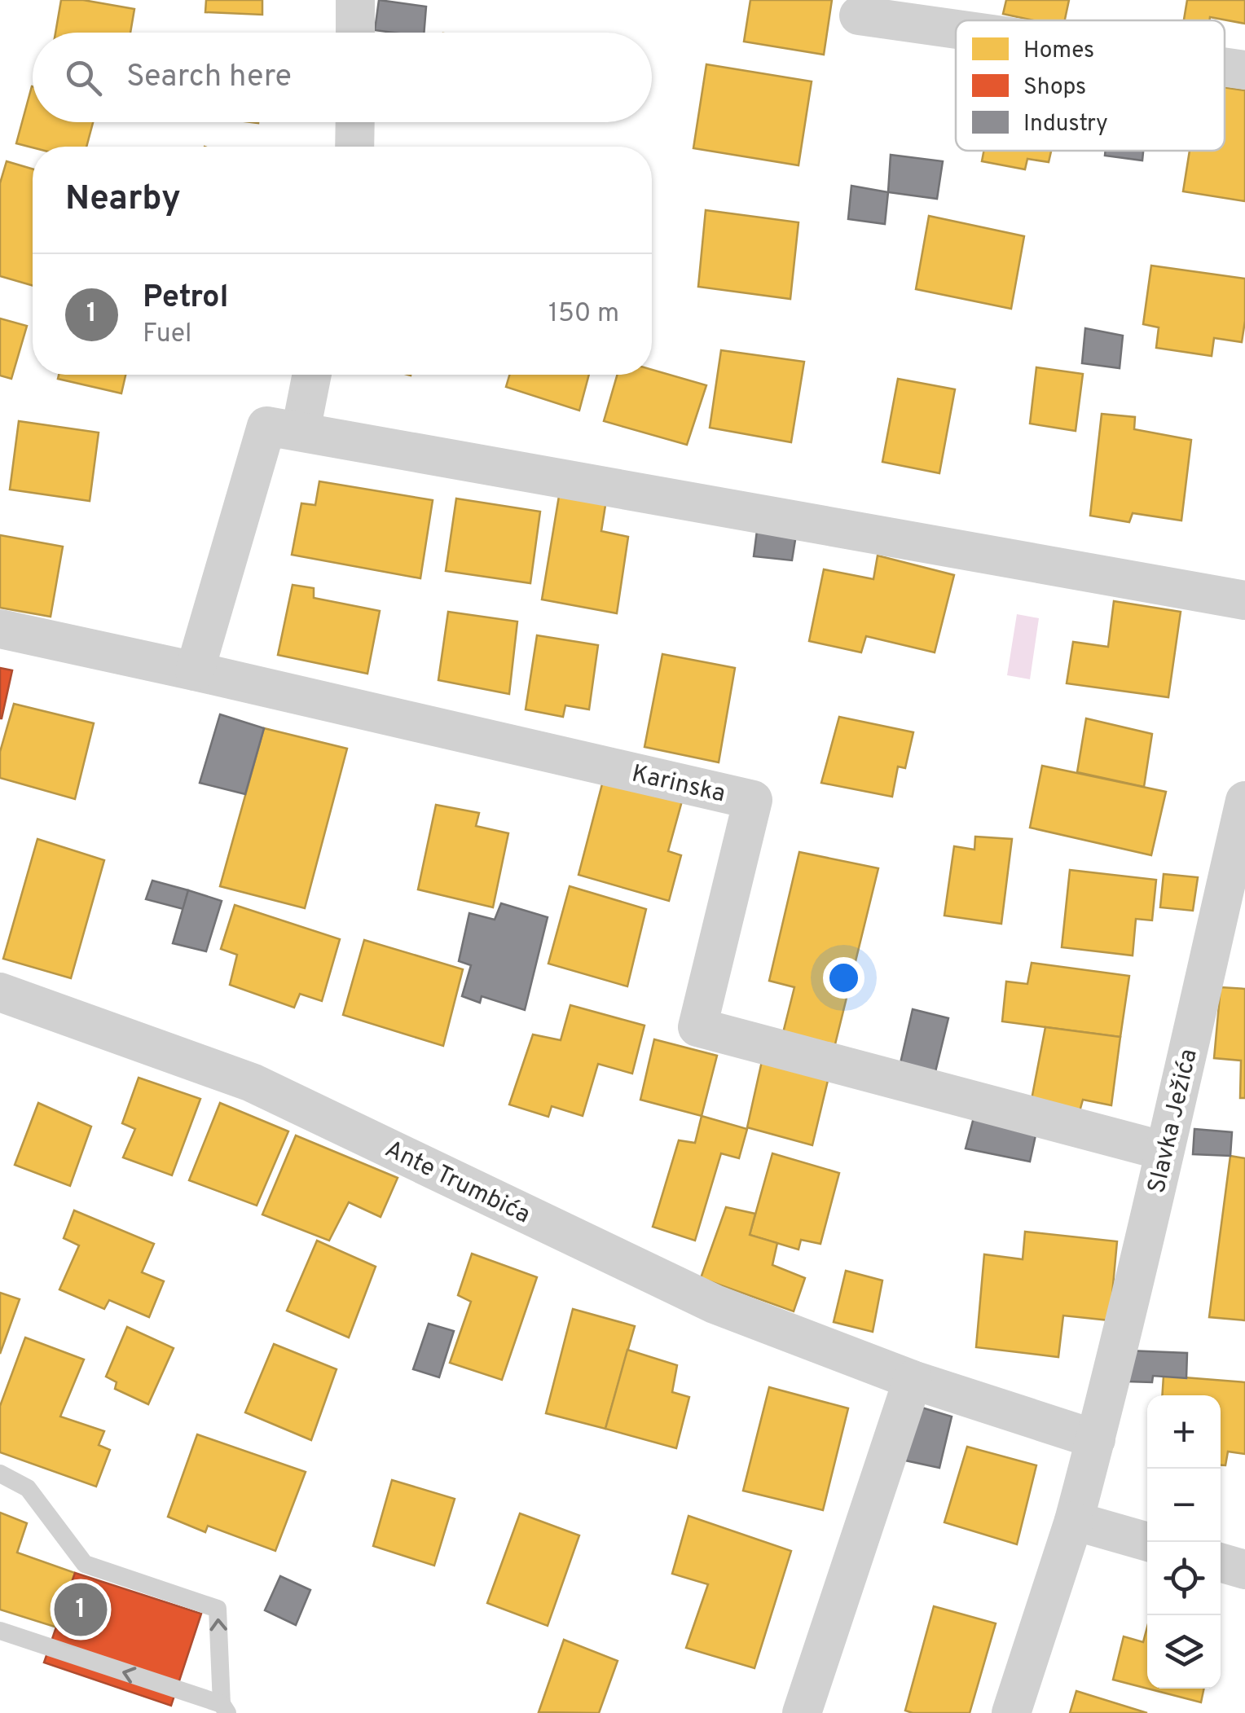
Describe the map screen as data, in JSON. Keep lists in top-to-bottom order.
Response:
{
  "streets": {
    "street": ["Karinska", "Slavka Ježića", "Ante Trumbića"]
  },
  "crossings": [
    ["Karinska", "Slavka Ježića"],
    ["Slavka Ježića", "Ante Trumbića"]
  ],
  "legend": ["Homes", "Shops", "Industry"],
  "page": {
    "search": "Search here",
    "heading": "Nearby",
    "list": [
      {
        "mark": "1",
        "name": "Petrol",
        "note": "Fuel",
        "value": "150 m"
      }
    ],
    "map_buttons": ["+", "−"],
    "pins": "1"
  }
}
